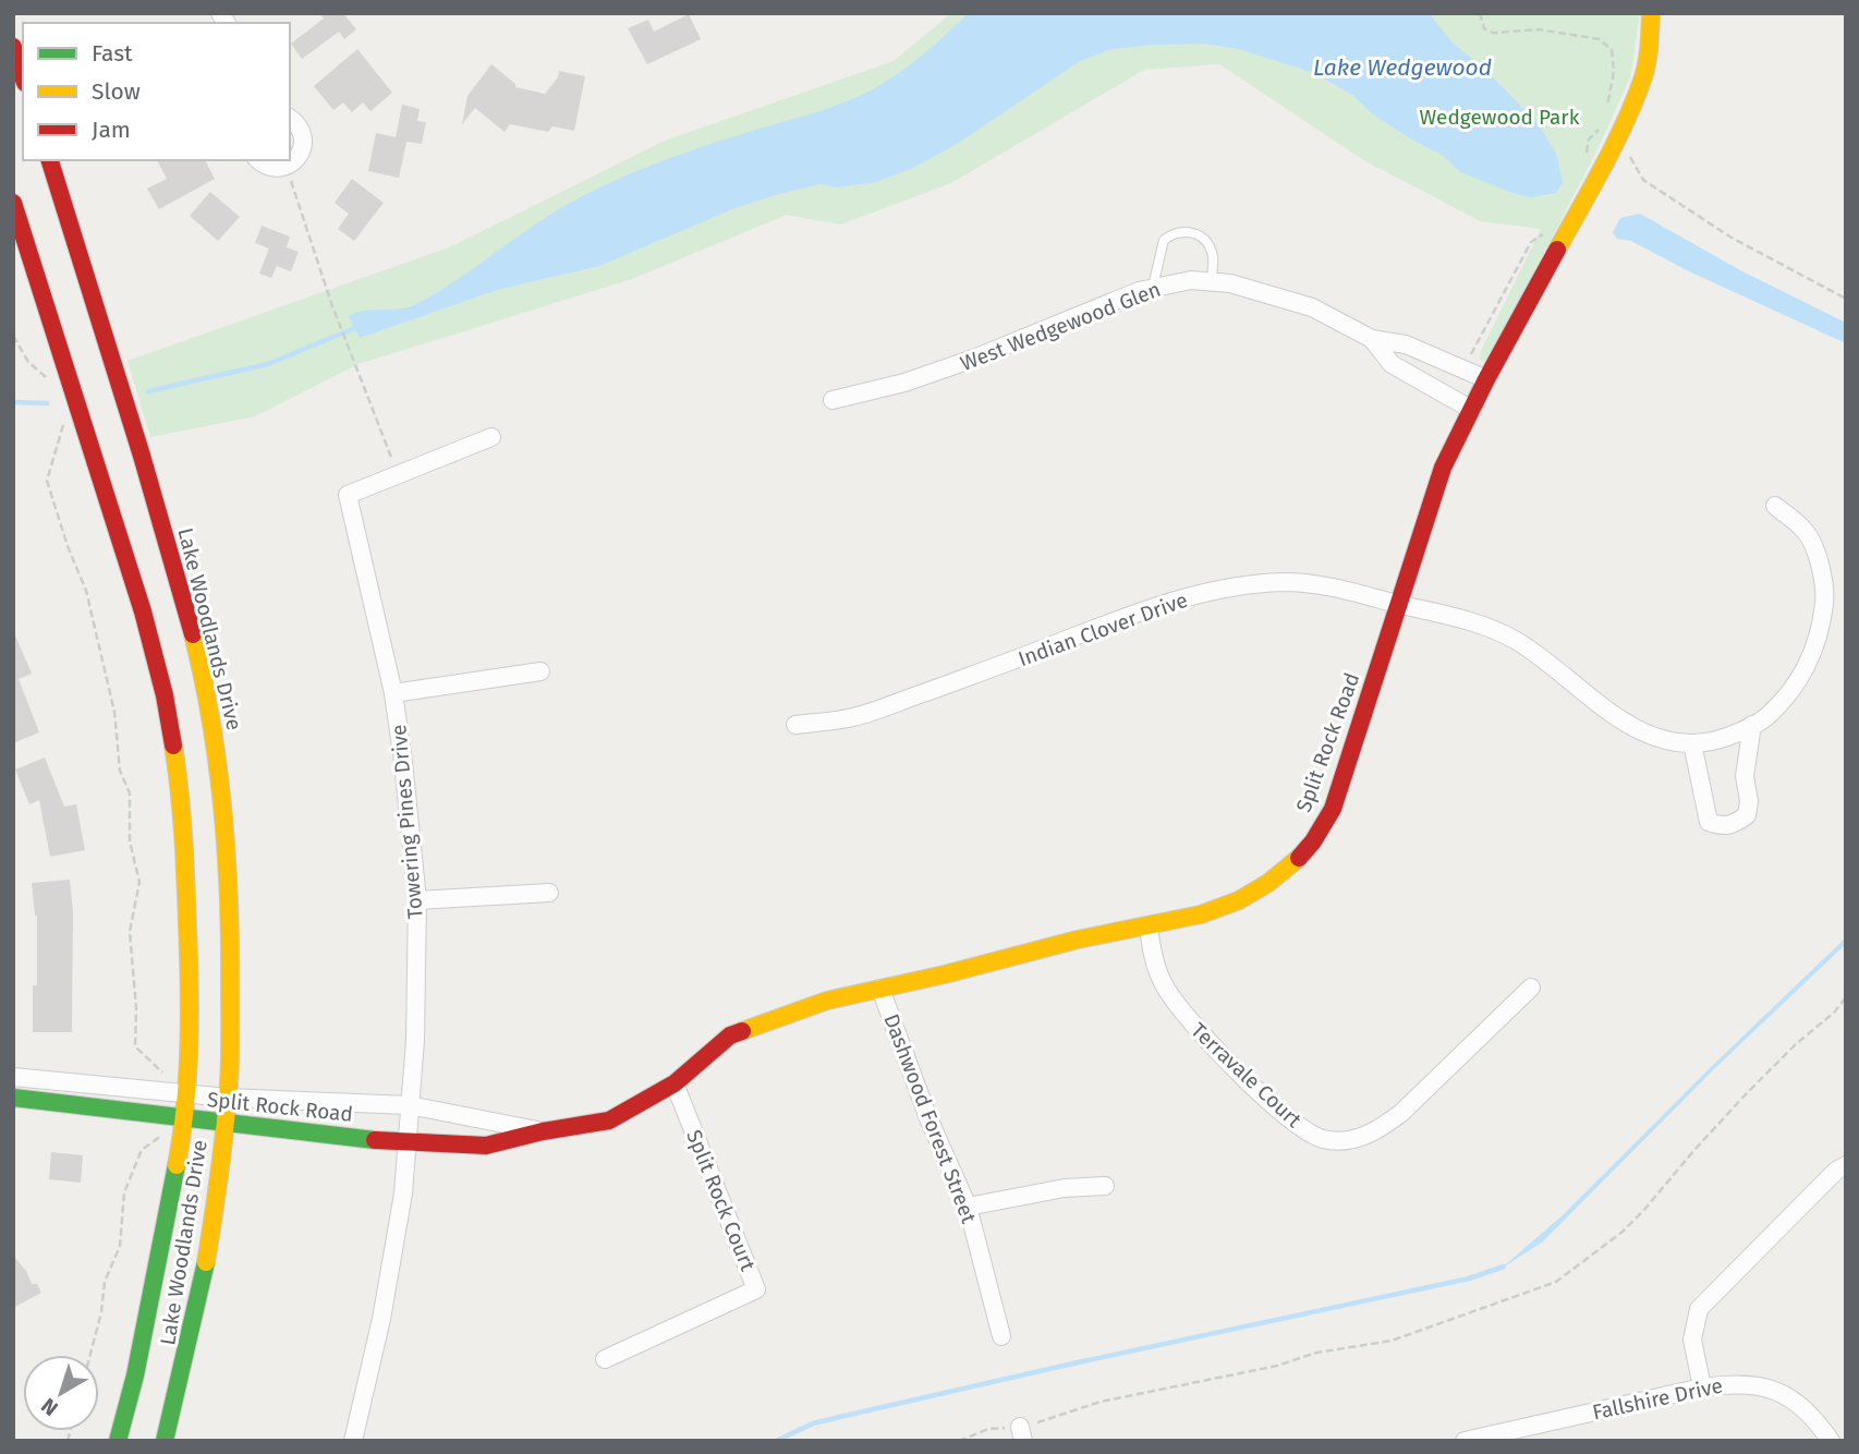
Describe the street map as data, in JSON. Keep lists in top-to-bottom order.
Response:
{
  "streets": {
    "main road": ["Lake Woodlands Drive", "Split Rock Road"],
    "street": [
      "West Wedgewood Glen",
      "Indian Clover Drive",
      "Towering Pines Drive",
      "Terravale Court",
      "Dashwood Forest Street",
      "Split Rock Court",
      "Fallshire Drive"
    ]
  },
  "crossings": [
    ["West Wedgewood Glen", "Split Rock Road"],
    ["Lake Woodlands Drive", "Split Rock Road"],
    ["Indian Clover Drive", "Split Rock Road"],
    ["Split Rock Road", "Towering Pines Drive"],
    ["Split Rock Road", "Terravale Court"],
    ["Split Rock Road", "Dashwood Forest Street"],
    ["Split Rock Road", "Split Rock Court"]
  ],
  "water": ["Lake Wedgewood"],
  "parks": ["Wedgewood Park"],
  "legend": ["Fast", "Slow", "Jam"],
  "north": "bottom left"
}
